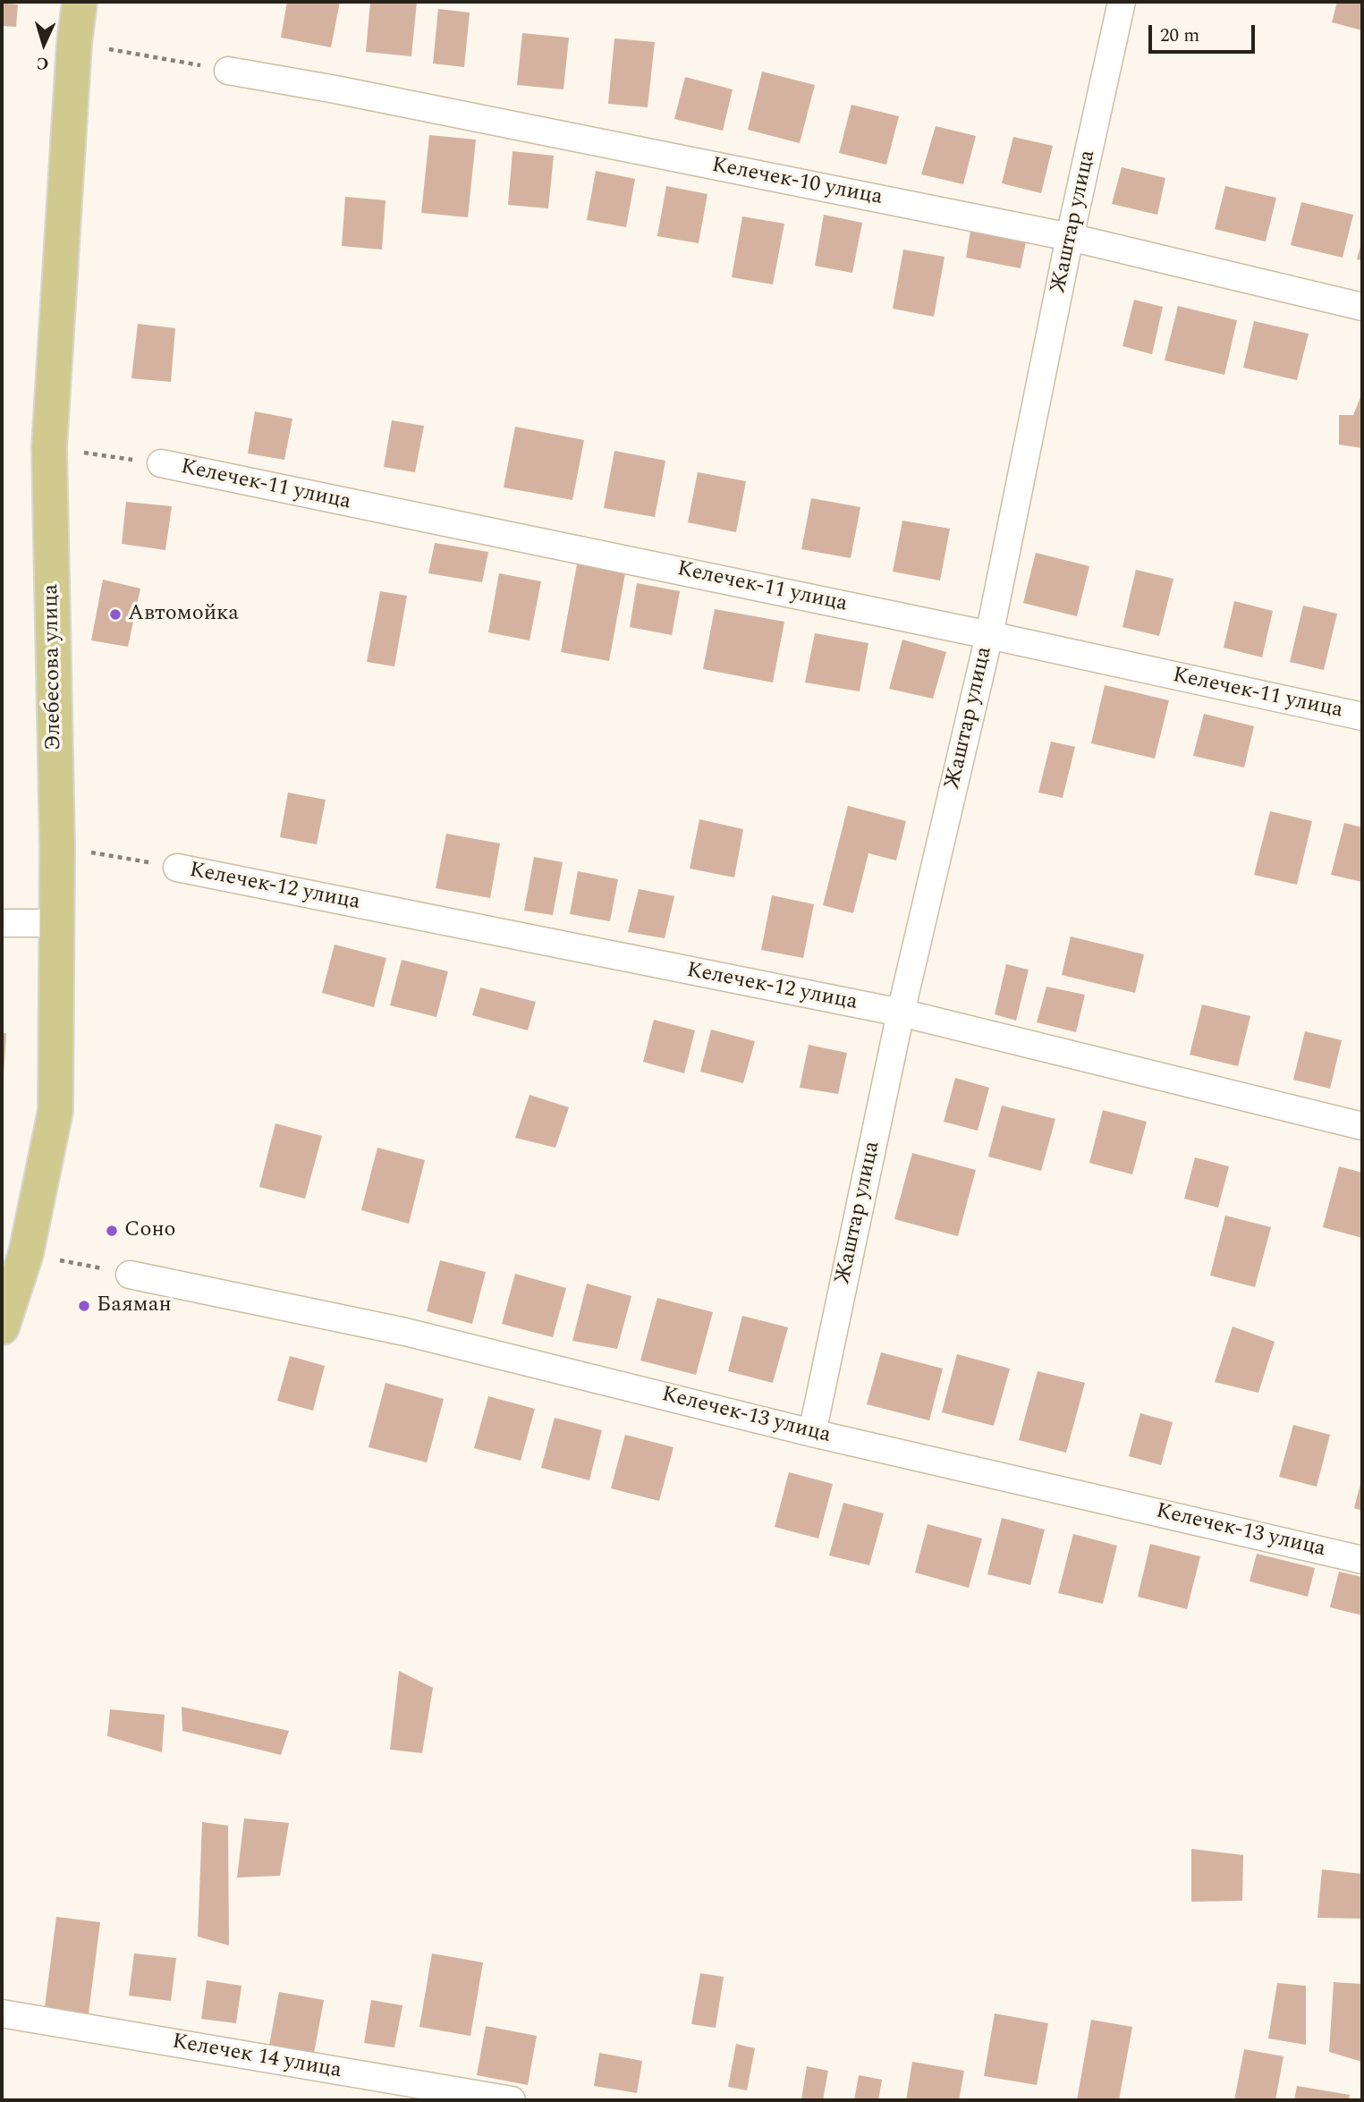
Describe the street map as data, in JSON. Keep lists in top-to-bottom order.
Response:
{
  "streets": {
    "main road": ["Элебесова улица"],
    "street": [
      "Келечек-10 улица",
      "Жаштар улица",
      "Келечек-11 улица",
      "Келечек-12 улица",
      "Келечек-13 улица",
      "Келечек 14 улица"
    ]
  },
  "crossings": [
    ["Келечек-10 улица", "Жаштар улица"],
    ["Жаштар улица", "Келечек-11 улица"],
    ["Жаштар улица", "Келечек-12 улица"],
    ["Жаштар улица", "Келечек-13 улица"]
  ],
  "places": ["Автомойка", "Соно", "Баяман"],
  "scale_bar": "20 m",
  "north": "bottom"
}
